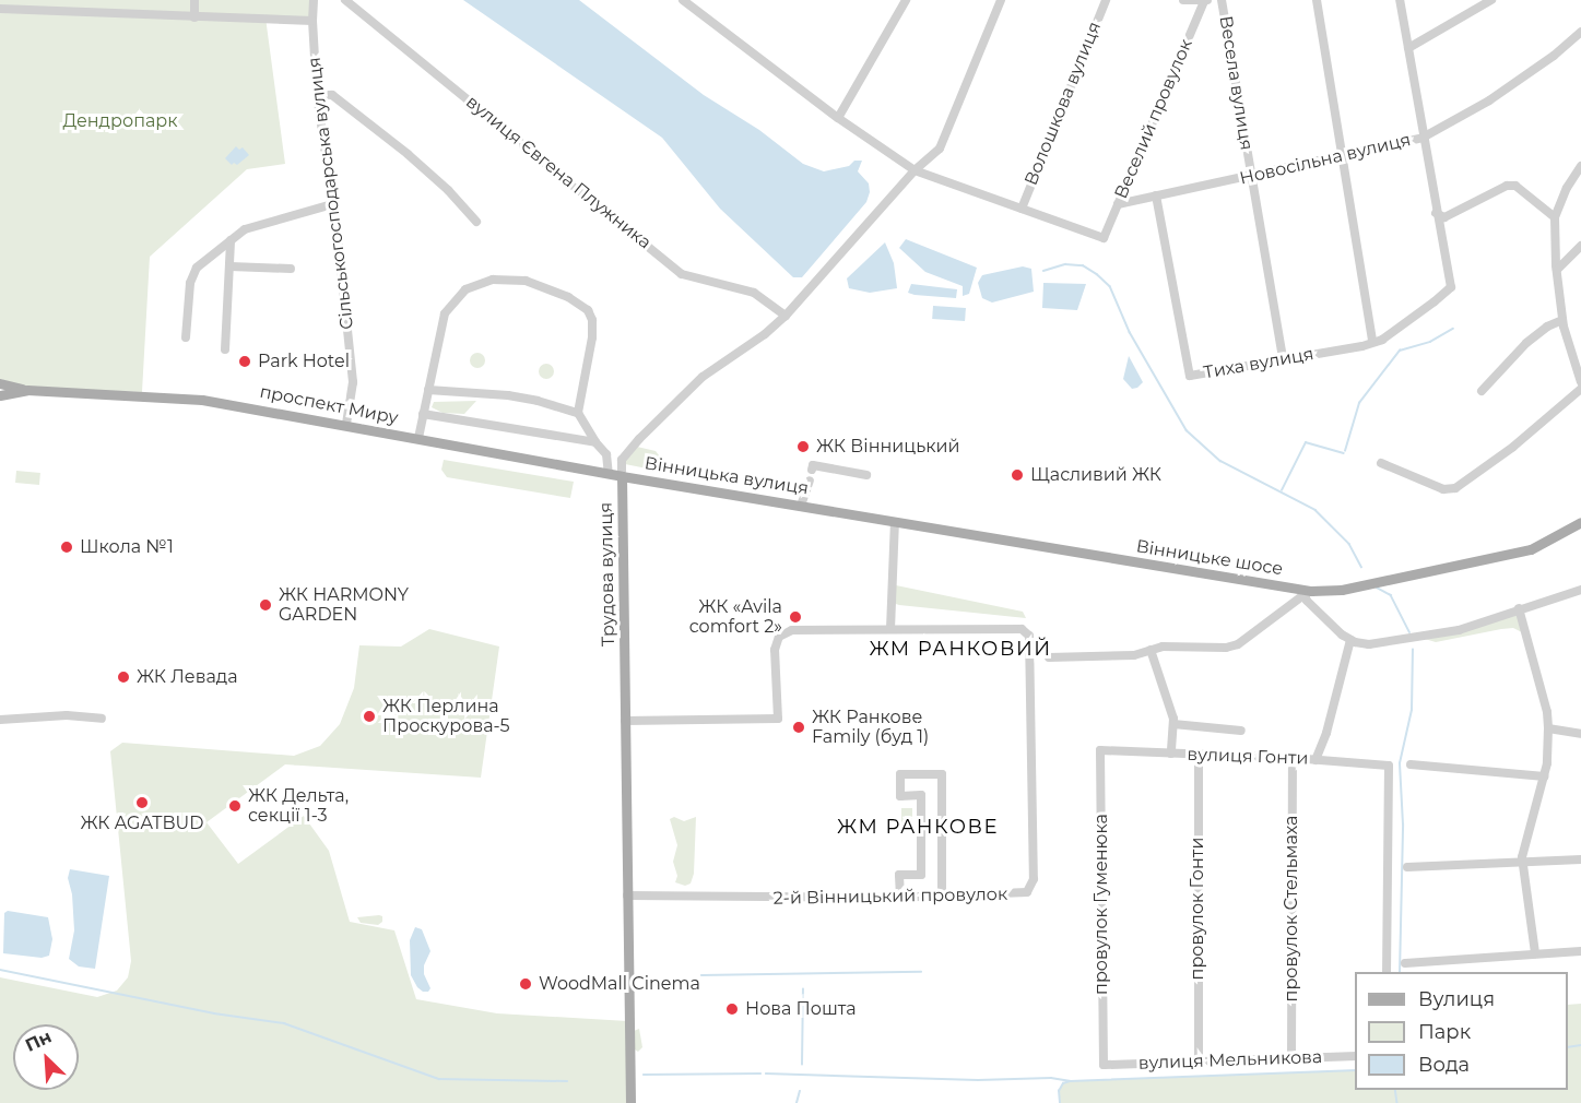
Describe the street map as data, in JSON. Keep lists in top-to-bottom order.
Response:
{
  "streets": {
    "main road": [
      "проспект Миру",
      "Вінницька вулиця",
      "Вінницьке шосе",
      "Трудова вулиця"
    ],
    "street": [
      "Весела вулиця",
      "Волошкова вулиця",
      "Веселий провулок",
      "Новосільна вулиця",
      "вулиця Євгена Плужника",
      "Сільськогосподарська вулиця",
      "Тиха вулиця",
      "вулиця Гонти",
      "2-й Вінницький провулок",
      "провулок Гуменюка",
      "провулок Гонти",
      "провулок Стельмаха",
      "вулиця Мельникова"
    ]
  },
  "crossings": [
    ["Весела вулиця", "Новосільна вулиця"],
    ["Весела вулиця", "Тиха вулиця"],
    ["Волошкова вулиця", "Веселий провулок"],
    ["Веселий провулок", "Новосільна вулиця"],
    ["Новосільна вулиця", "Тиха вулиця"],
    ["вулиця Євгена Плужника", "Трудова вулиця"],
    ["Сільськогосподарська вулиця", "проспект Миру"],
    ["проспект Миру", "Вінницька вулиця"],
    ["проспект Миру", "Трудова вулиця"],
    ["Вінницька вулиця", "Вінницьке шосе"],
    ["Вінницька вулиця", "Трудова вулиця"],
    ["Трудова вулиця", "2-й Вінницький провулок"],
    ["вулиця Гонти", "провулок Гуменюка"],
    ["вулиця Гонти", "провулок Гонти"],
    ["вулиця Гонти", "провулок Стельмаха"],
    ["провулок Гуменюка", "вулиця Мельникова"],
    ["провулок Гонти", "вулиця Мельникова"],
    ["провулок Стельмаха", "вулиця Мельникова"]
  ],
  "districts": ["ЖМ РАНКОВИЙ", "ЖМ РАНКОВЕ"],
  "parks": ["Дендропарк"],
  "places": [
    "Park Hotel",
    "ЖК Вінницький",
    "Щасливий ЖК",
    "Школа №1",
    "ЖК HARMONY GARDEN",
    "ЖК «Avila comfort 2»",
    "ЖК Левада",
    "ЖК Перлина Проскурова-5",
    "ЖК Ранкове Family (буд 1)",
    "ЖК AGATBUD",
    "ЖК Дельта, секції 1-3",
    "WoodMall Cinema",
    "Нова Пошта"
  ],
  "legend": ["Вулиця", "Парк", "Вода"],
  "north": "top left"
}
